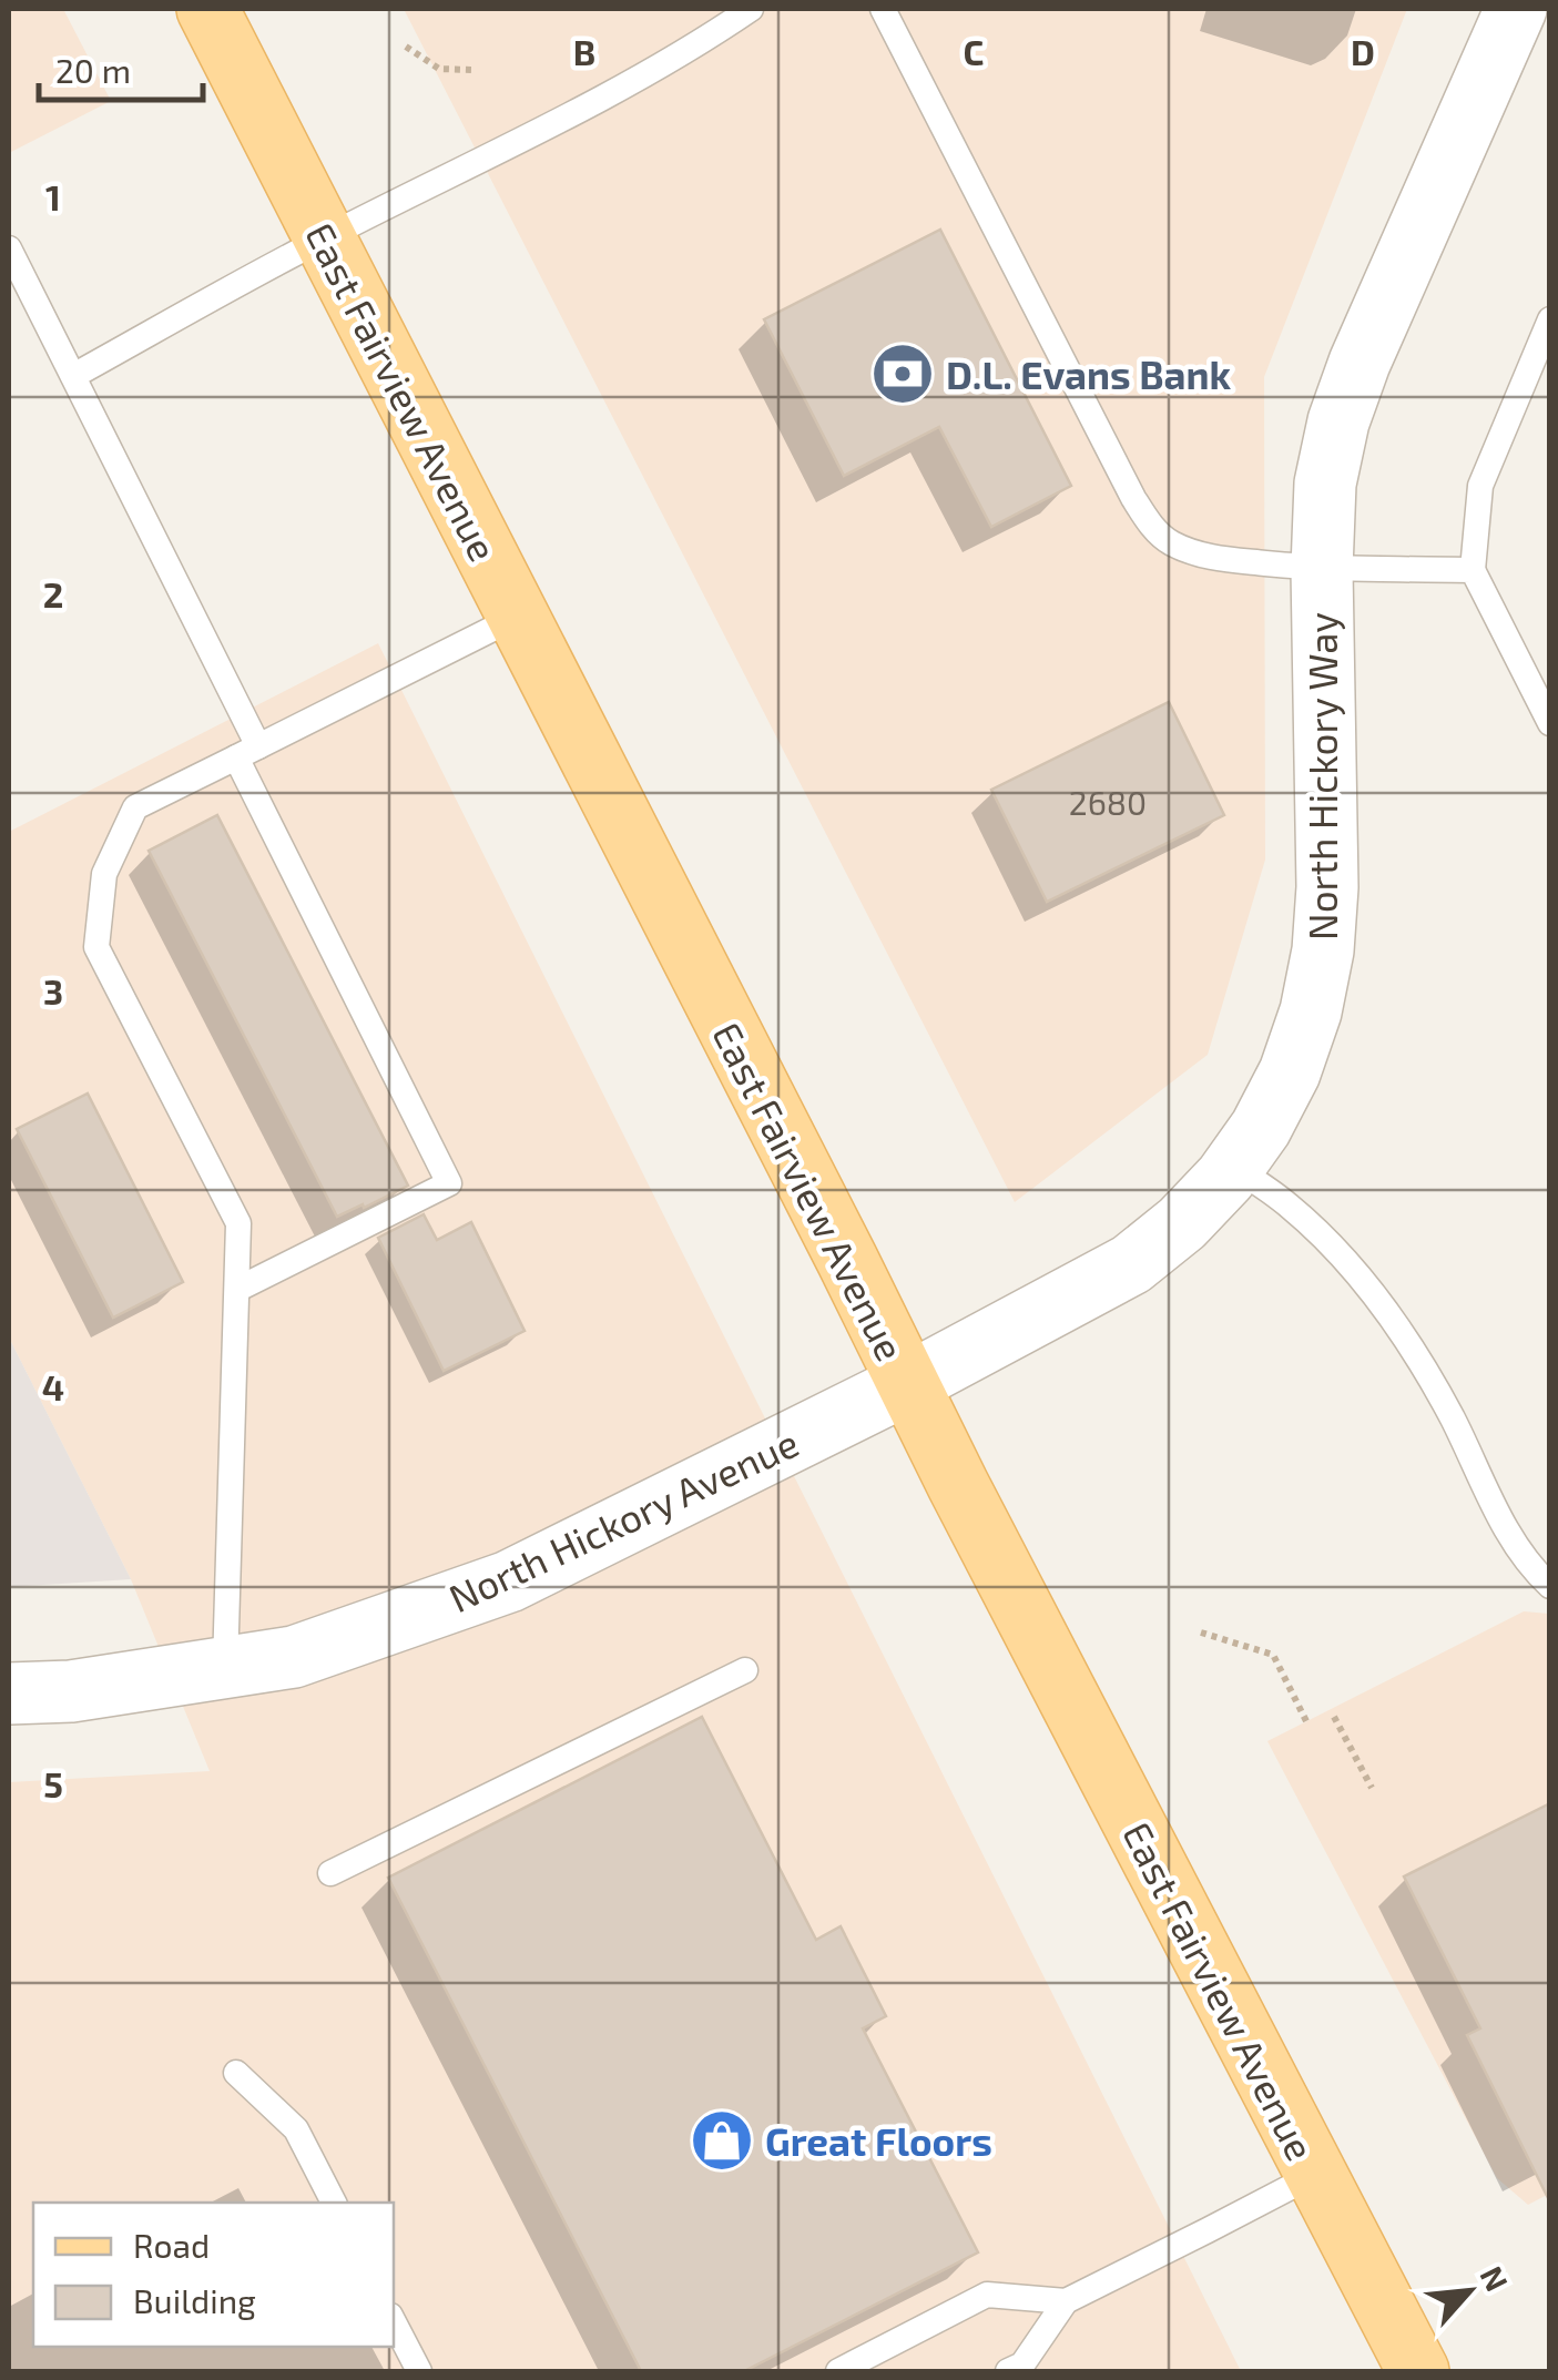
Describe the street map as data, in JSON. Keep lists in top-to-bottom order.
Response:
{
  "streets": {
    "main road": ["East Fairview Avenue"],
    "street": ["North Hickory Way", "North Hickory Avenue"]
  },
  "crossings": [
    ["East Fairview Avenue", "North Hickory Way"],
    ["East Fairview Avenue", "North Hickory Avenue"],
    ["North Hickory Way", "North Hickory Avenue"]
  ],
  "places": {
    "bank": ["D.L. Evans Bank"],
    "shop": ["Great Floors"]
  },
  "house_numbers": ["2680"],
  "legend": ["Road", "Building"],
  "scale_bar": "20 m",
  "north": "top right",
  "grid": {
    "columns": ["B", "C", "D"],
    "rows": [
      "1",
      "2",
      "3",
      "4",
      "5"
    ]
  }
}
